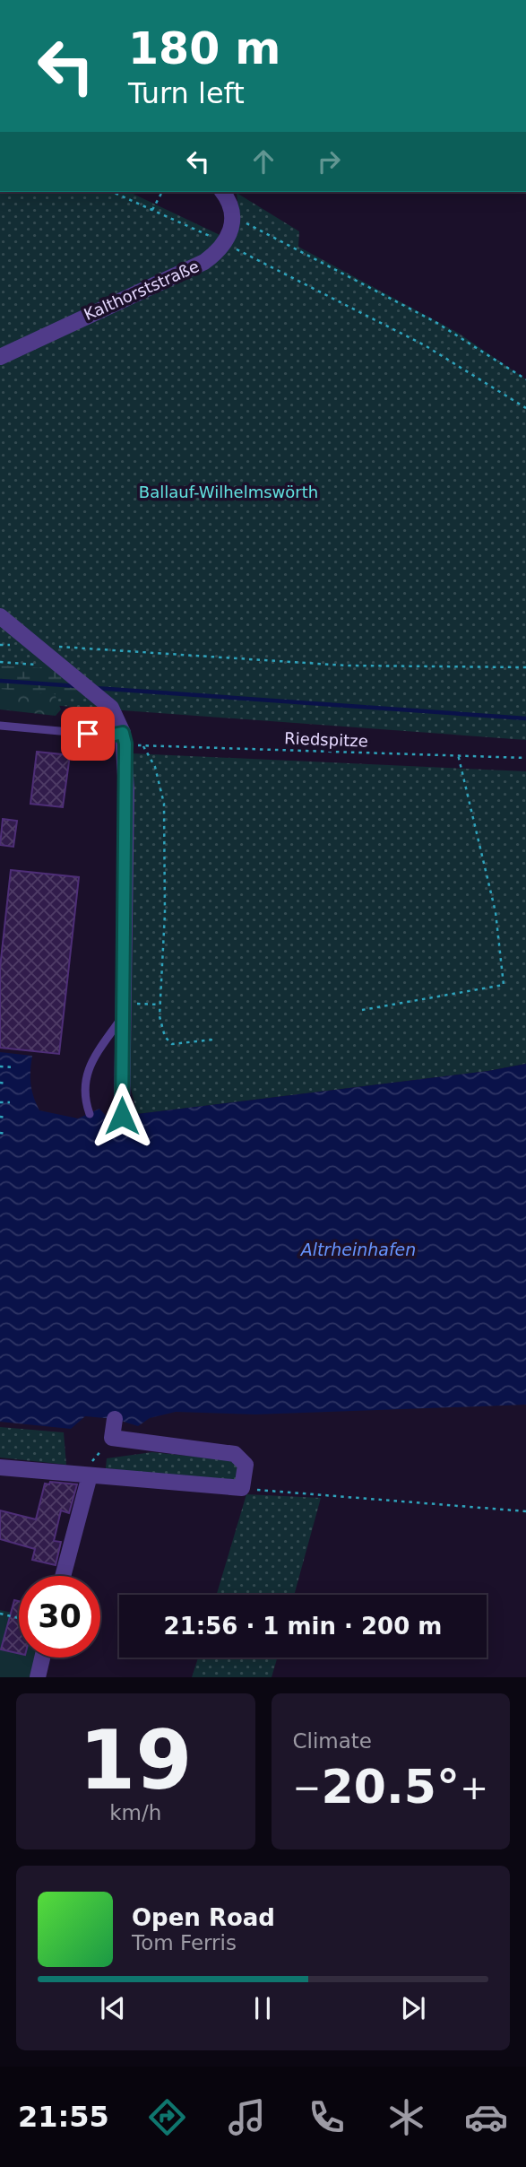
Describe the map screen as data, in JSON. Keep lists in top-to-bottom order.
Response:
{
  "streets": {
    "street": ["Kalthorststraße"],
    "path": ["Riedspitze"]
  },
  "water": ["Altrheinhafen"],
  "parks": ["Ballauf-Wilhelmswörth"],
  "page": {
    "turn": ["180 m", "Turn left"],
    "limit": "30",
    "trip": "21:56 · 1 min · 200 m",
    "tile": [
      ["19", "km/h"],
      "Climate"
    ],
    "heat": ["−", "20.5°", "+"],
    "song": ["Open Road", "Tom Ferris"],
    "tabs": "21:55"
  }
}
